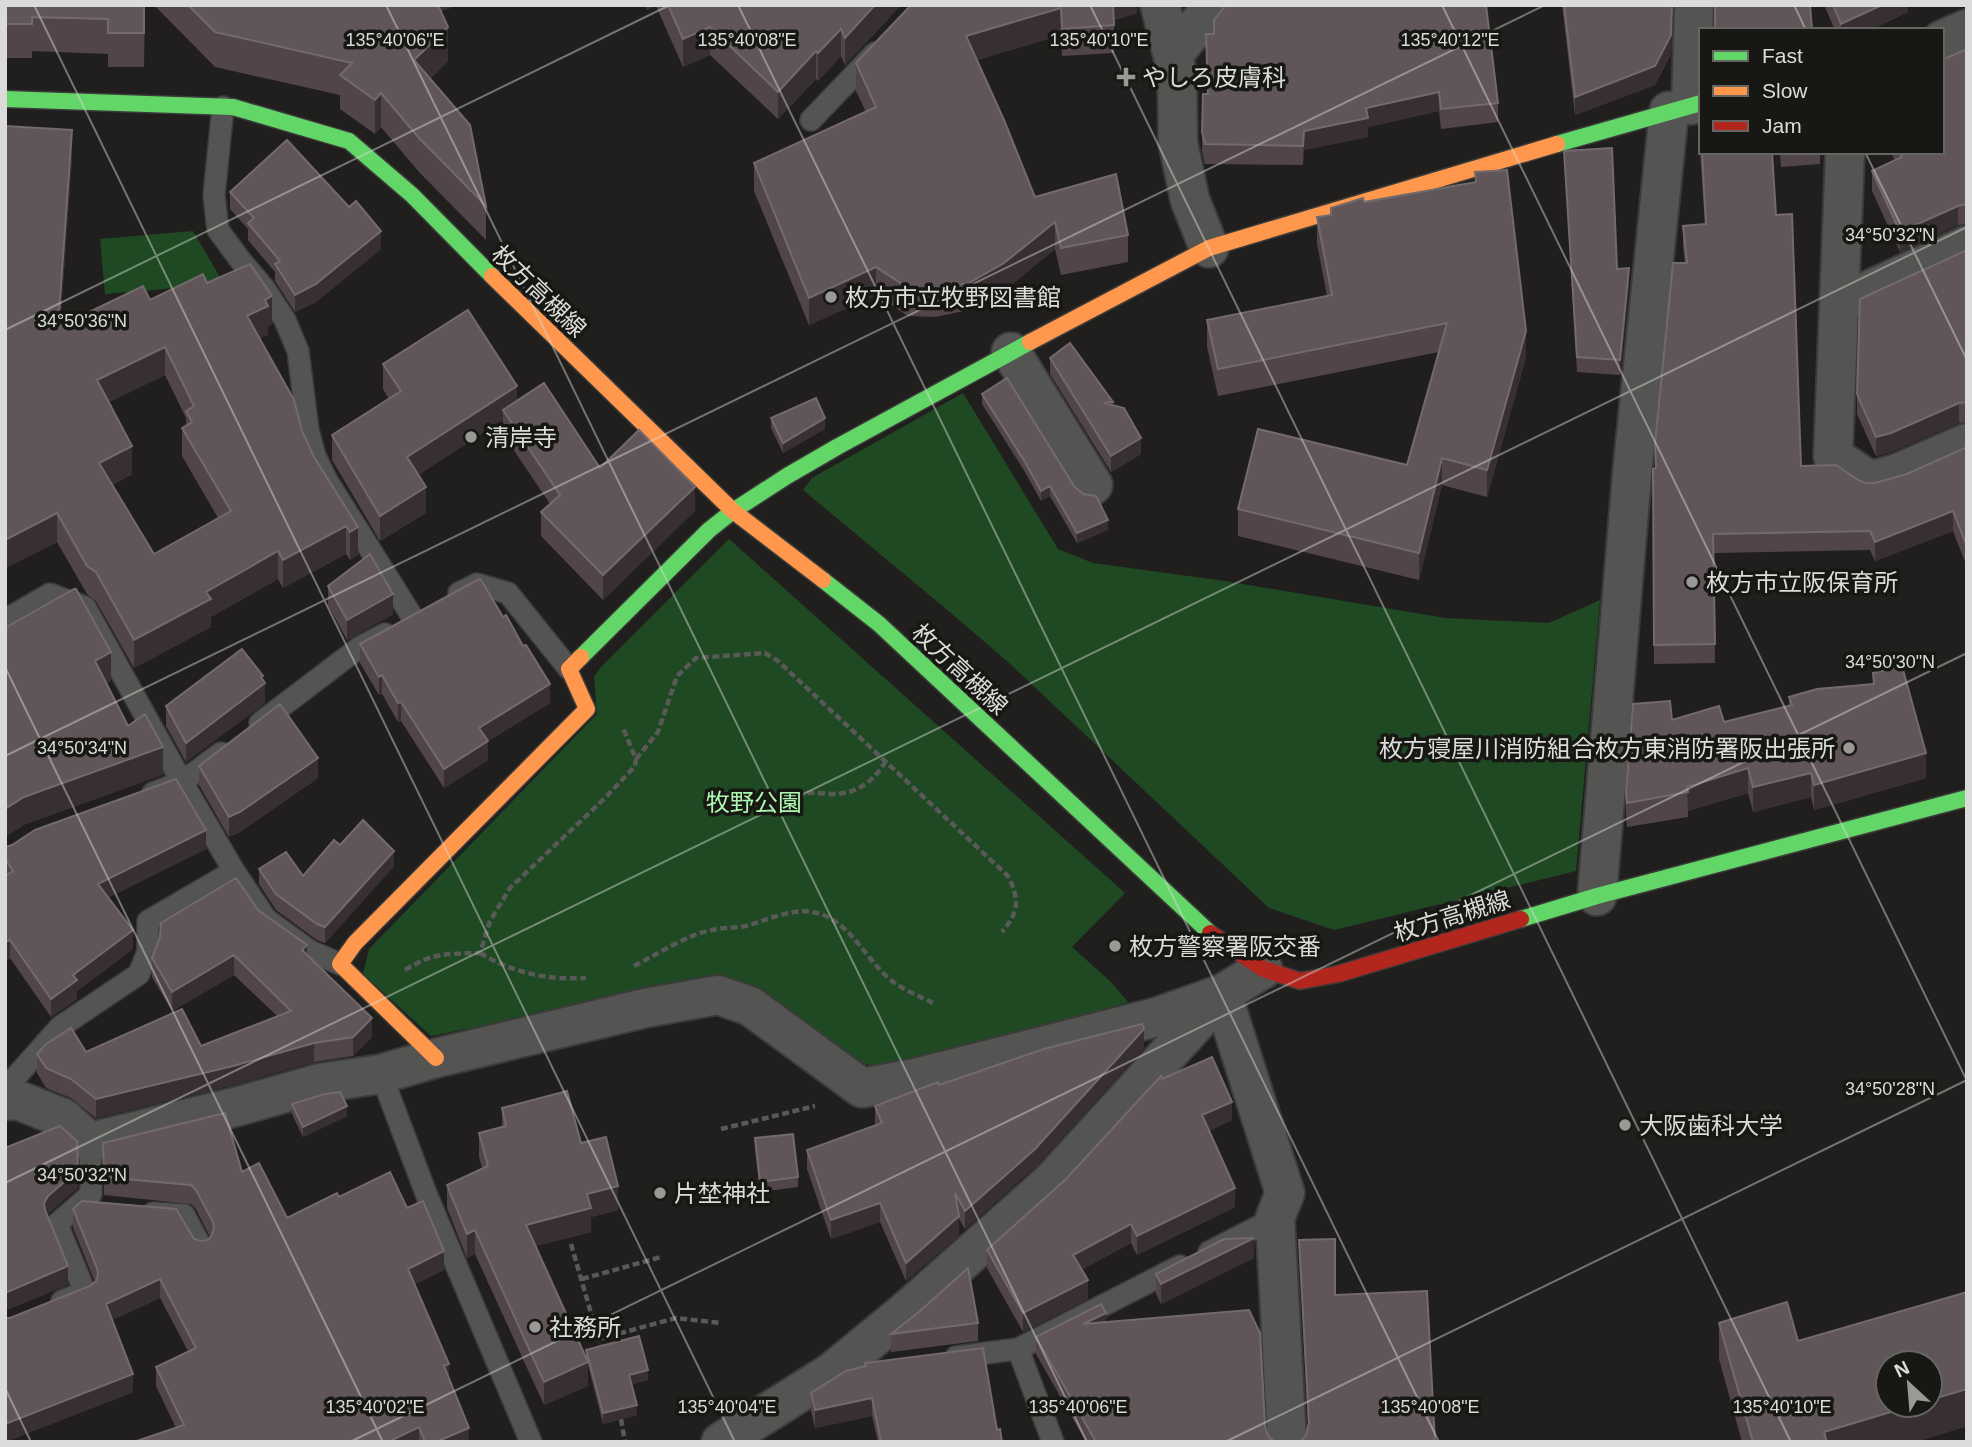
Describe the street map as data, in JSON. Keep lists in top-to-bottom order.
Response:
{
  "streets": {
    "main road": ["枚方高槻線"]
  },
  "parks": ["牧野公園"],
  "places": {
    "health": ["やしろ皮膚科"],
    "other": [
      "枚方市立牧野図書館",
      "清岸寺",
      "枚方市立阪保育所",
      "枚方寝屋川消防組合枚方東消防署阪出張所",
      "枚方警察署阪交番",
      "大阪歯科大学",
      "片埜神社",
      "社務所"
    ]
  },
  "legend": ["Fast", "Slow", "Jam"],
  "north": "top left",
  "coordinates": [
    "135°40'06\"E",
    "135°40'08\"E",
    "135°40'10\"E",
    "135°40'12\"E",
    "34°50'32\"N",
    "34°50'36\"N",
    "34°50'30\"N",
    "34°50'34\"N",
    "34°50'28\"N",
    "135°40'02\"E",
    "135°40'04\"E"
  ]
}
